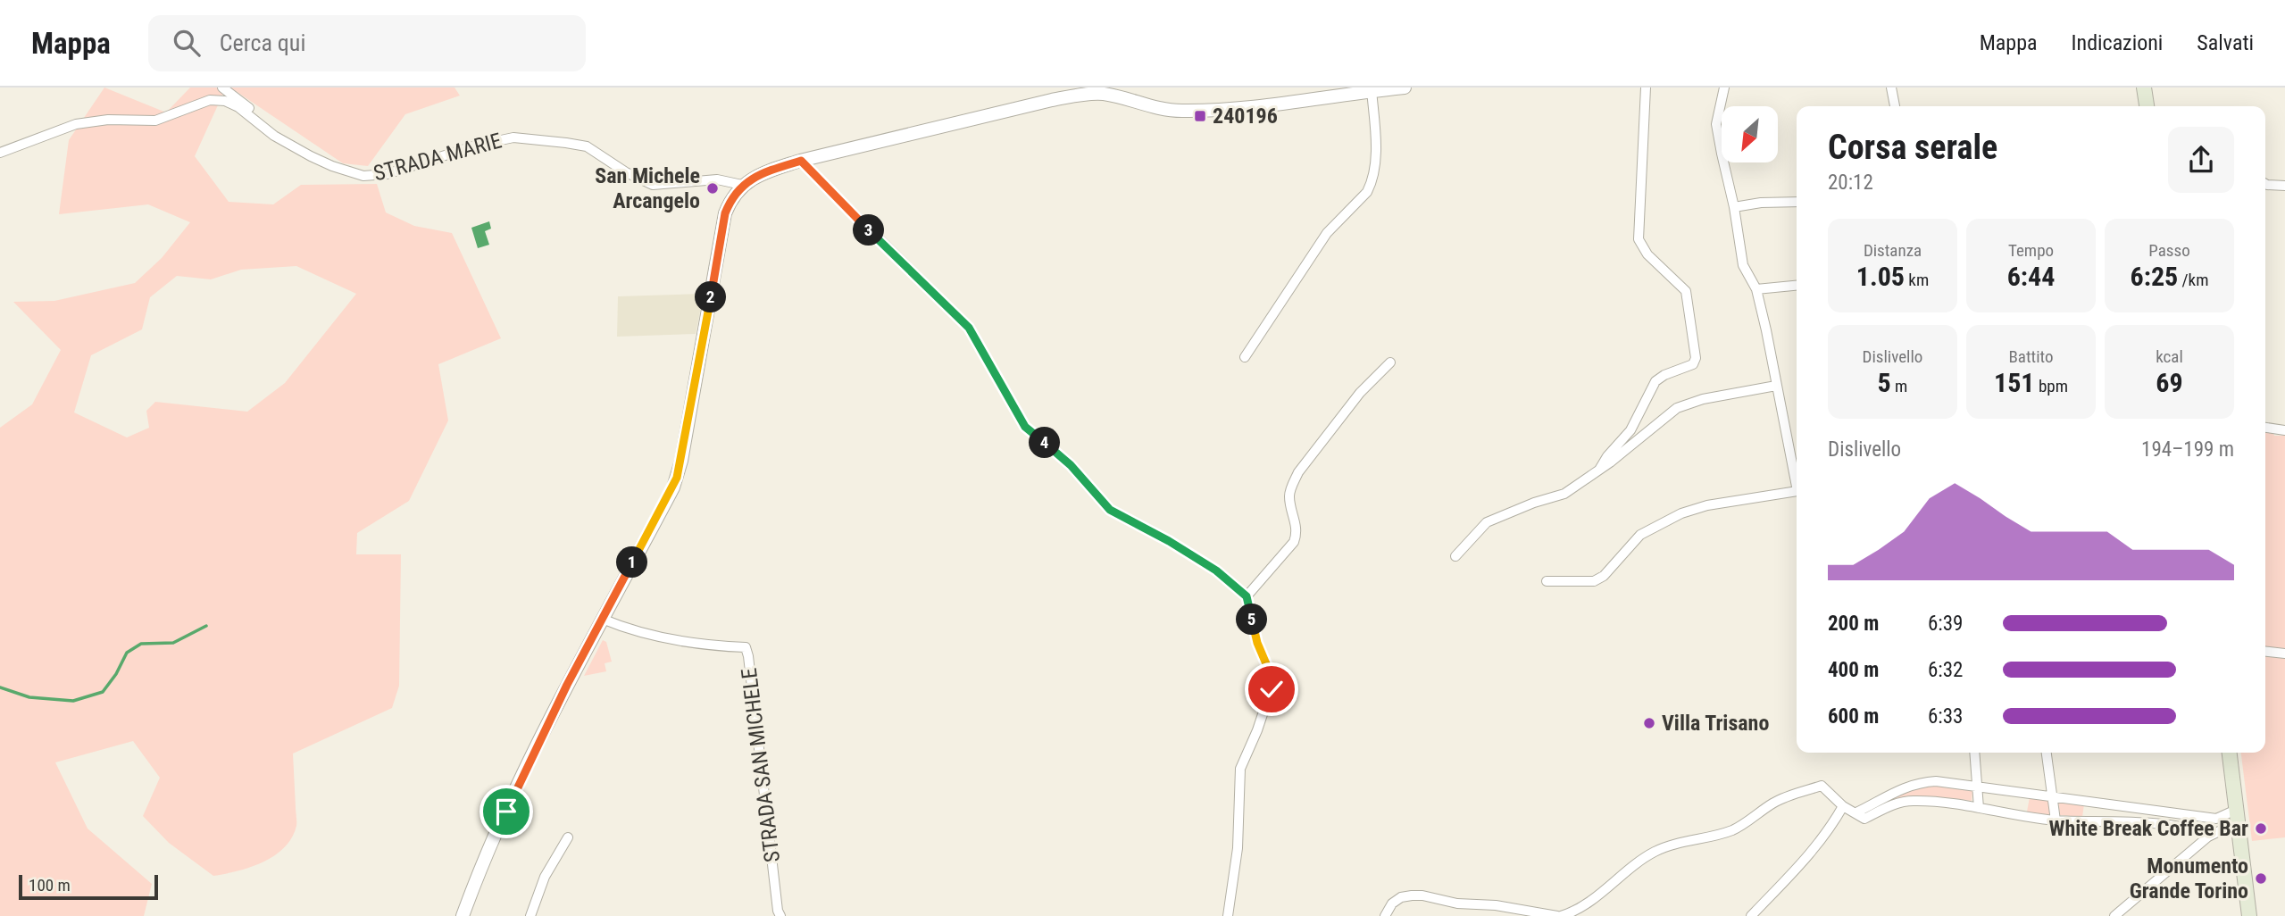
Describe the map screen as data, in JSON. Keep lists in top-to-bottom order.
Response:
{
  "streets": {
    "street": ["STRADA MARIE", "STRADA SAN MICHELE"]
  },
  "places": {
    "transit": ["240196"],
    "other": [
      "San Michele Arcangelo",
      "Villa Trisano",
      "White Break Coffee Bar",
      "Monumento Grande Torino"
    ]
  },
  "scale_bar": "100 m",
  "north": "bottom left",
  "page": {
    "header": "Mappa",
    "search": "Cerca qui",
    "nav": ["Mappa", "Indicazioni", "Salvati"],
    "heading": ["Corsa serale", "20:12"],
    "stats": [
      ["Distanza", "1.05 km"],
      ["Tempo", "6:44"],
      ["Passo", "6:25 /km"],
      ["Dislivello", "5 m"],
      ["Battito", "151 bpm"],
      ["kcal", "69"]
    ],
    "pins": [
      "3",
      "2",
      "4",
      "1",
      "5"
    ],
    "chart": ["Dislivello", "194–199 m"],
    "list": [
      {
        "name": "200 m",
        "note": "6:39"
      },
      {
        "name": "400 m",
        "note": "6:32"
      },
      {
        "name": "600 m",
        "note": "6:33"
      }
    ],
    "scale": "100 m"
  }
}
